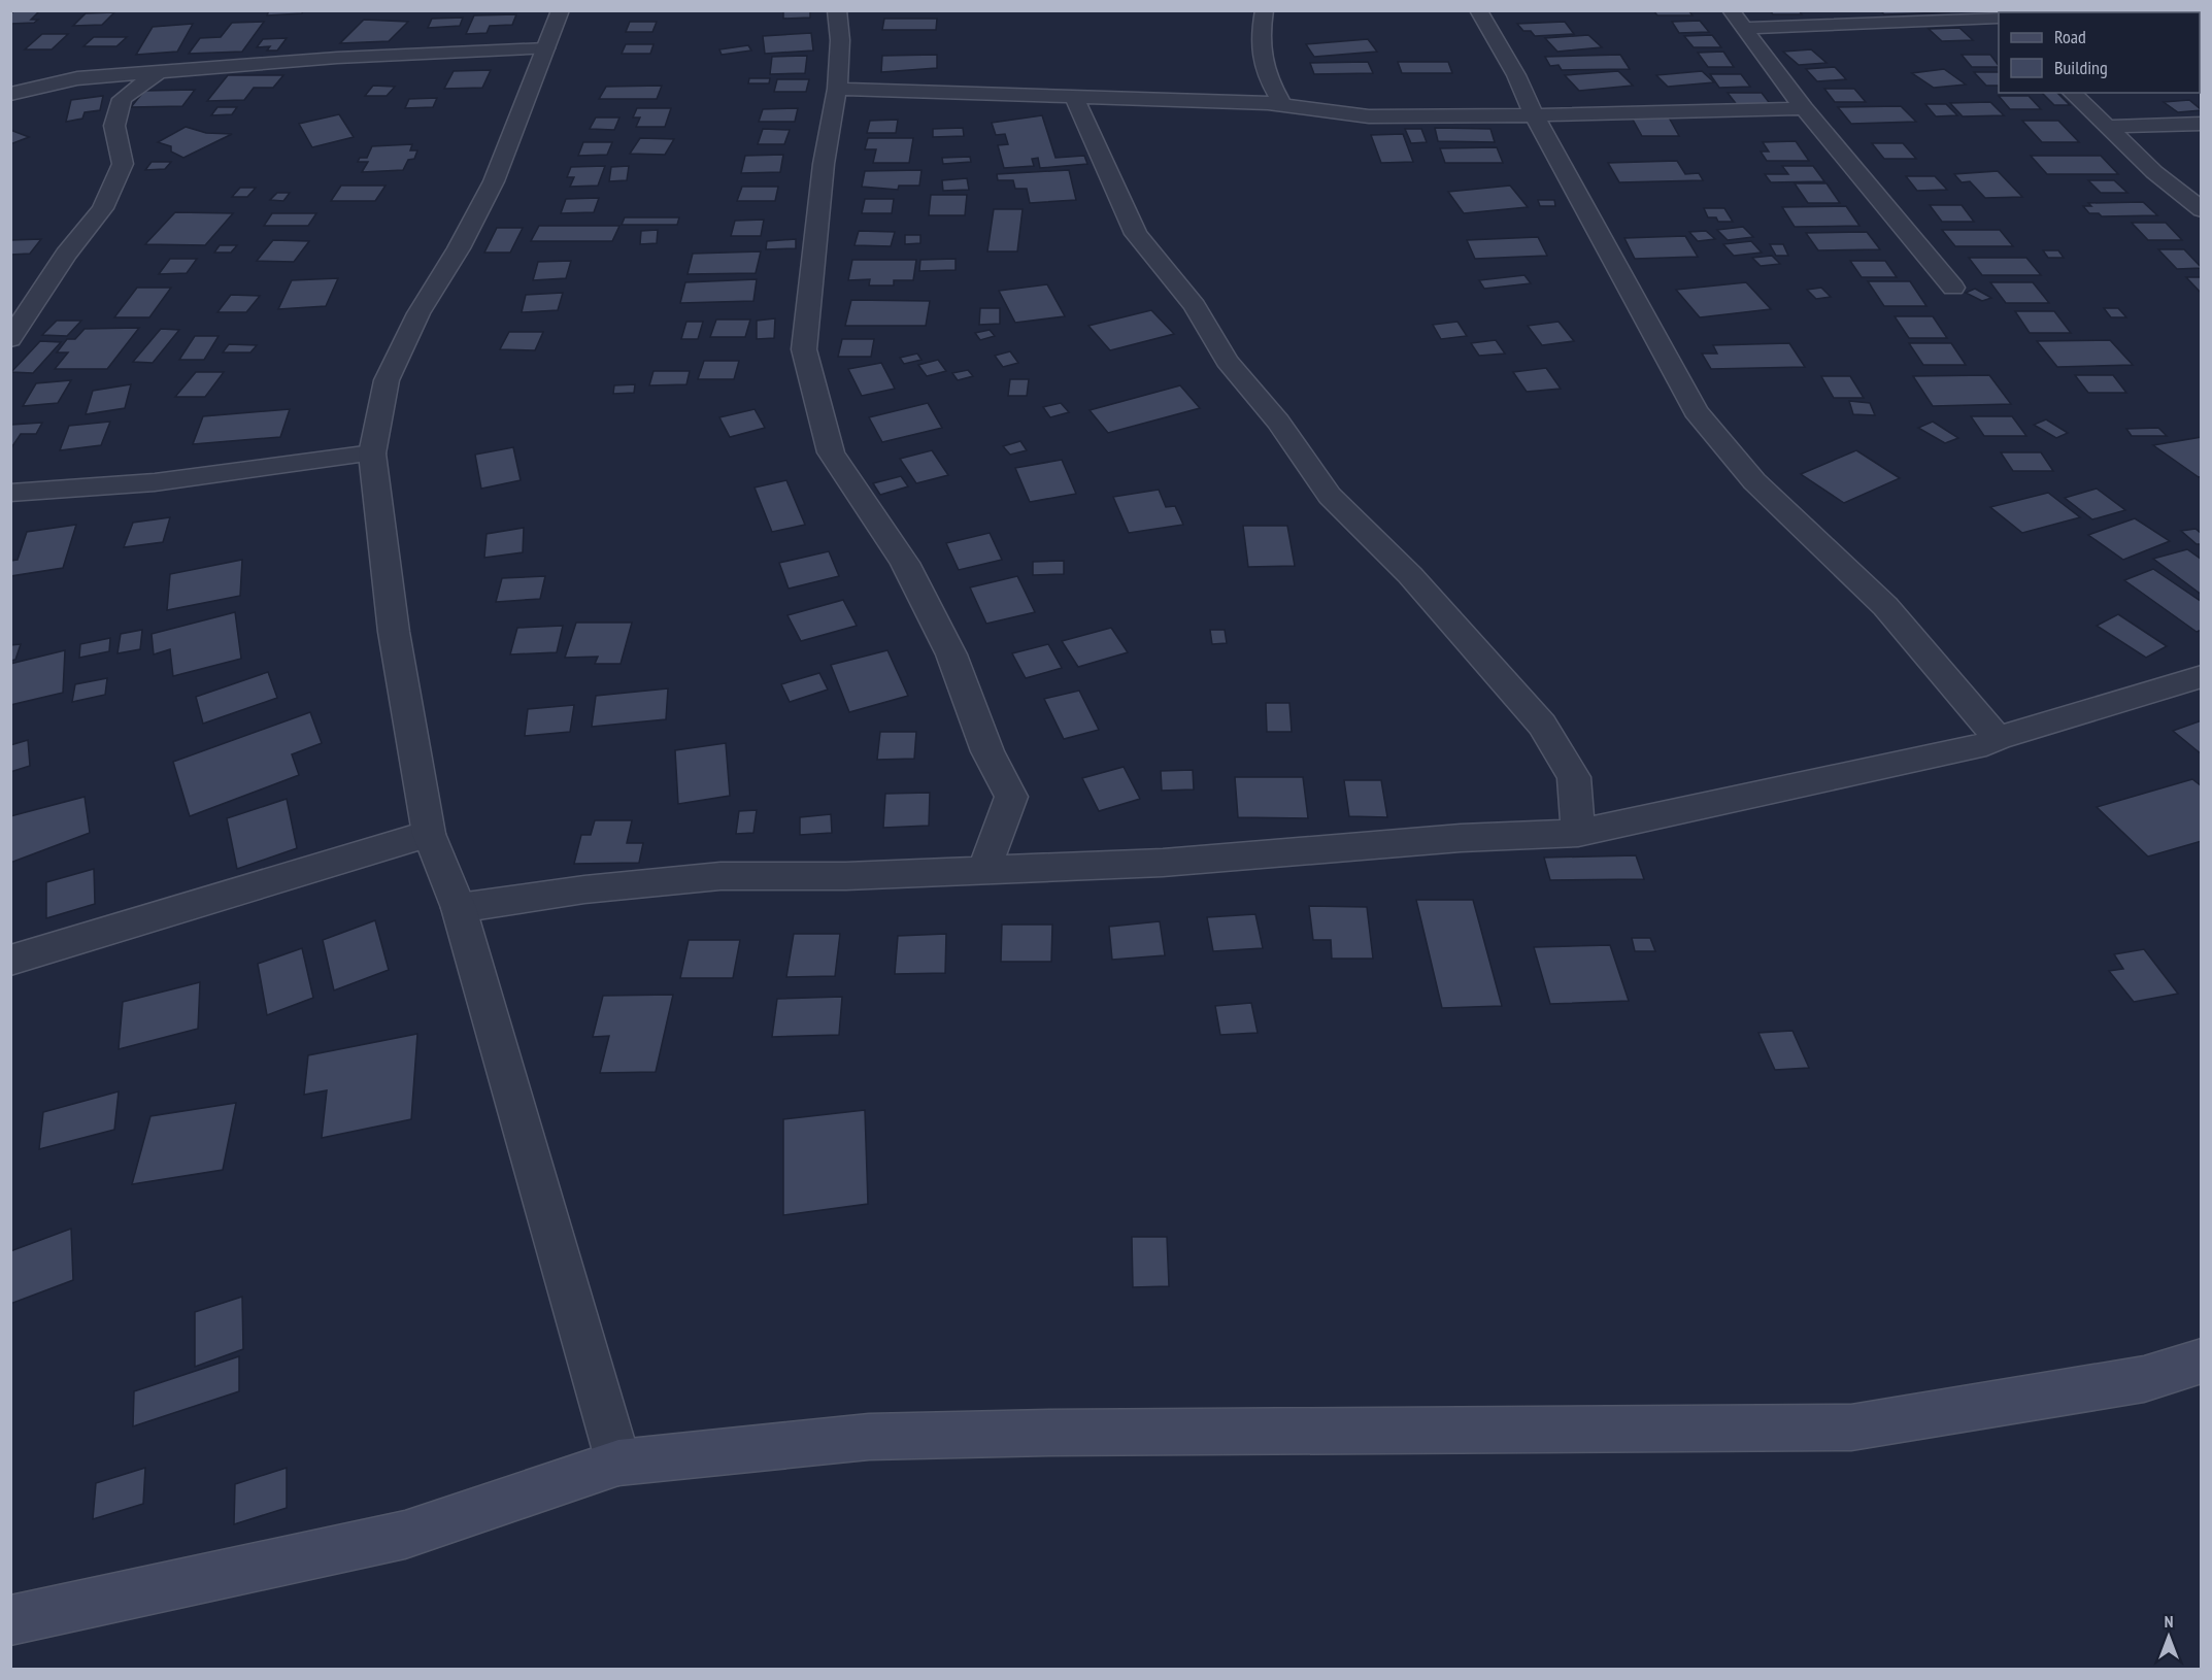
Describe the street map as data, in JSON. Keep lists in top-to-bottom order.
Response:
{
  "legend": ["Road", "Building"],
  "north": "top"
}
